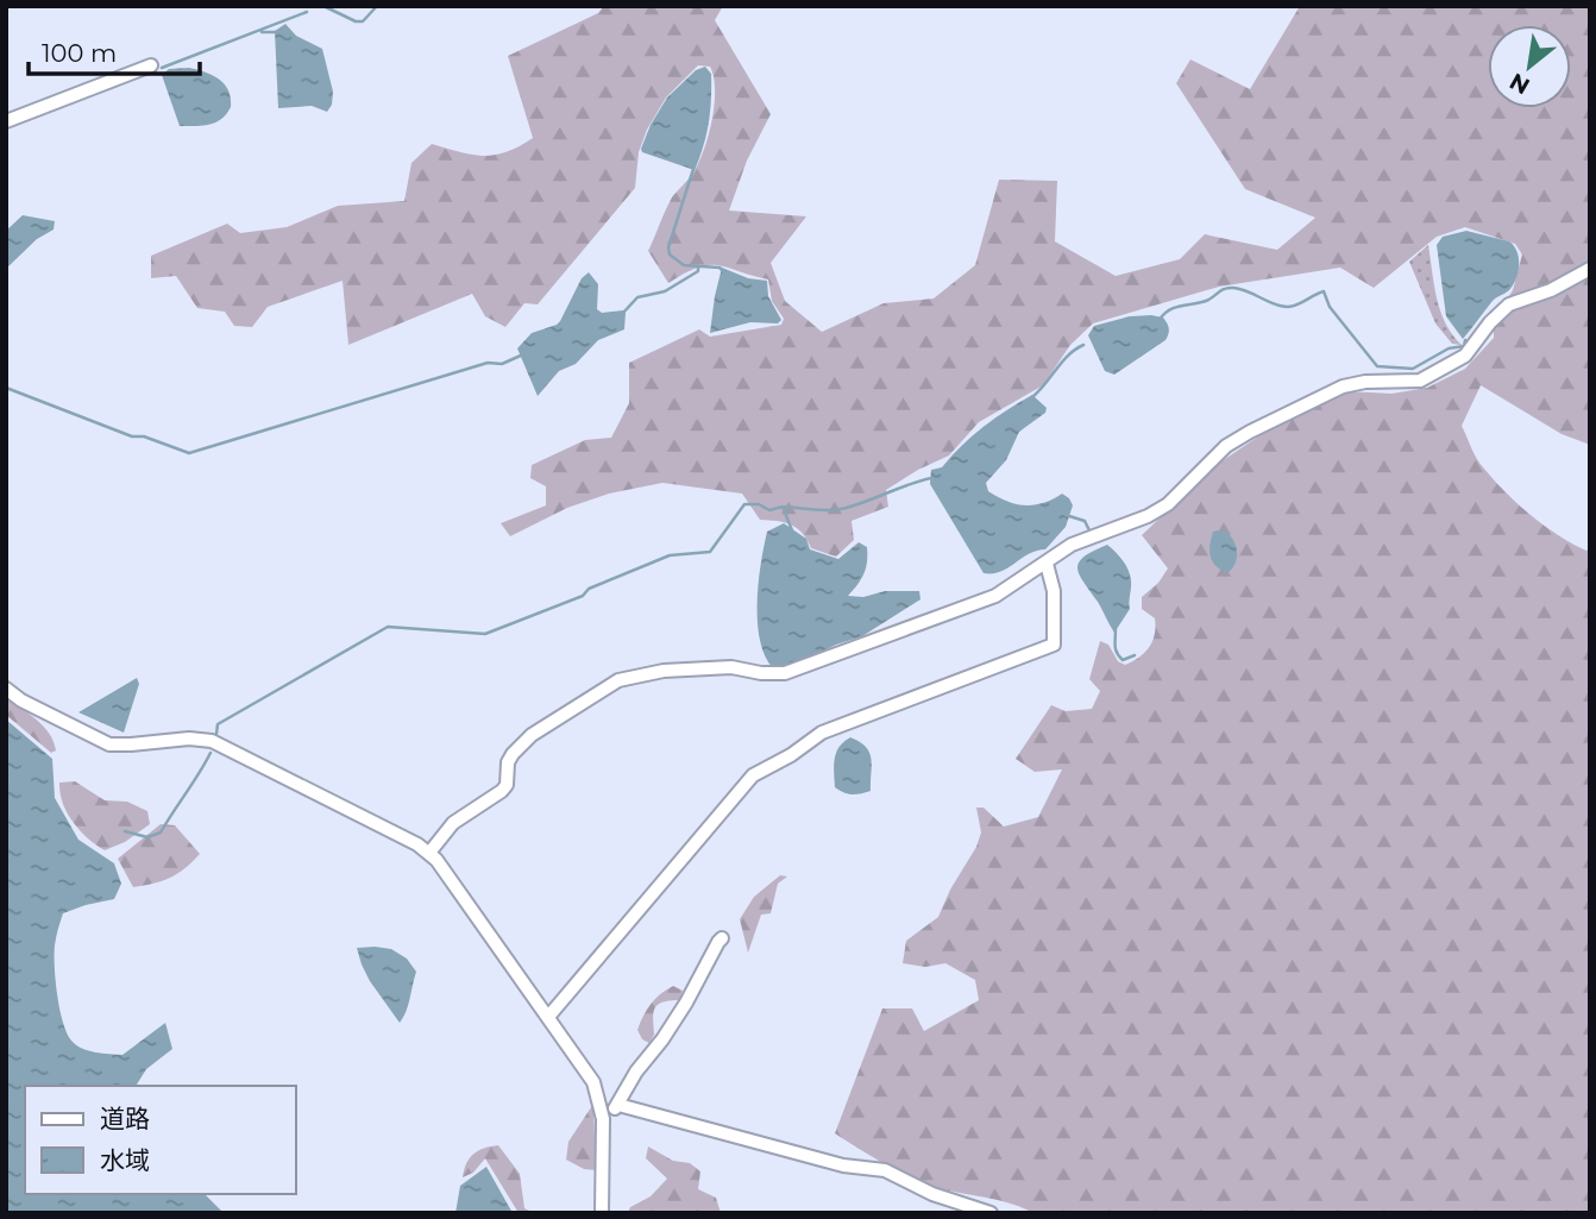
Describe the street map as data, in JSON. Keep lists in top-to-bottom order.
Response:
{
  "legend": ["道路", "水域"],
  "scale_bar": "100 m",
  "north": "bottom left"
}
